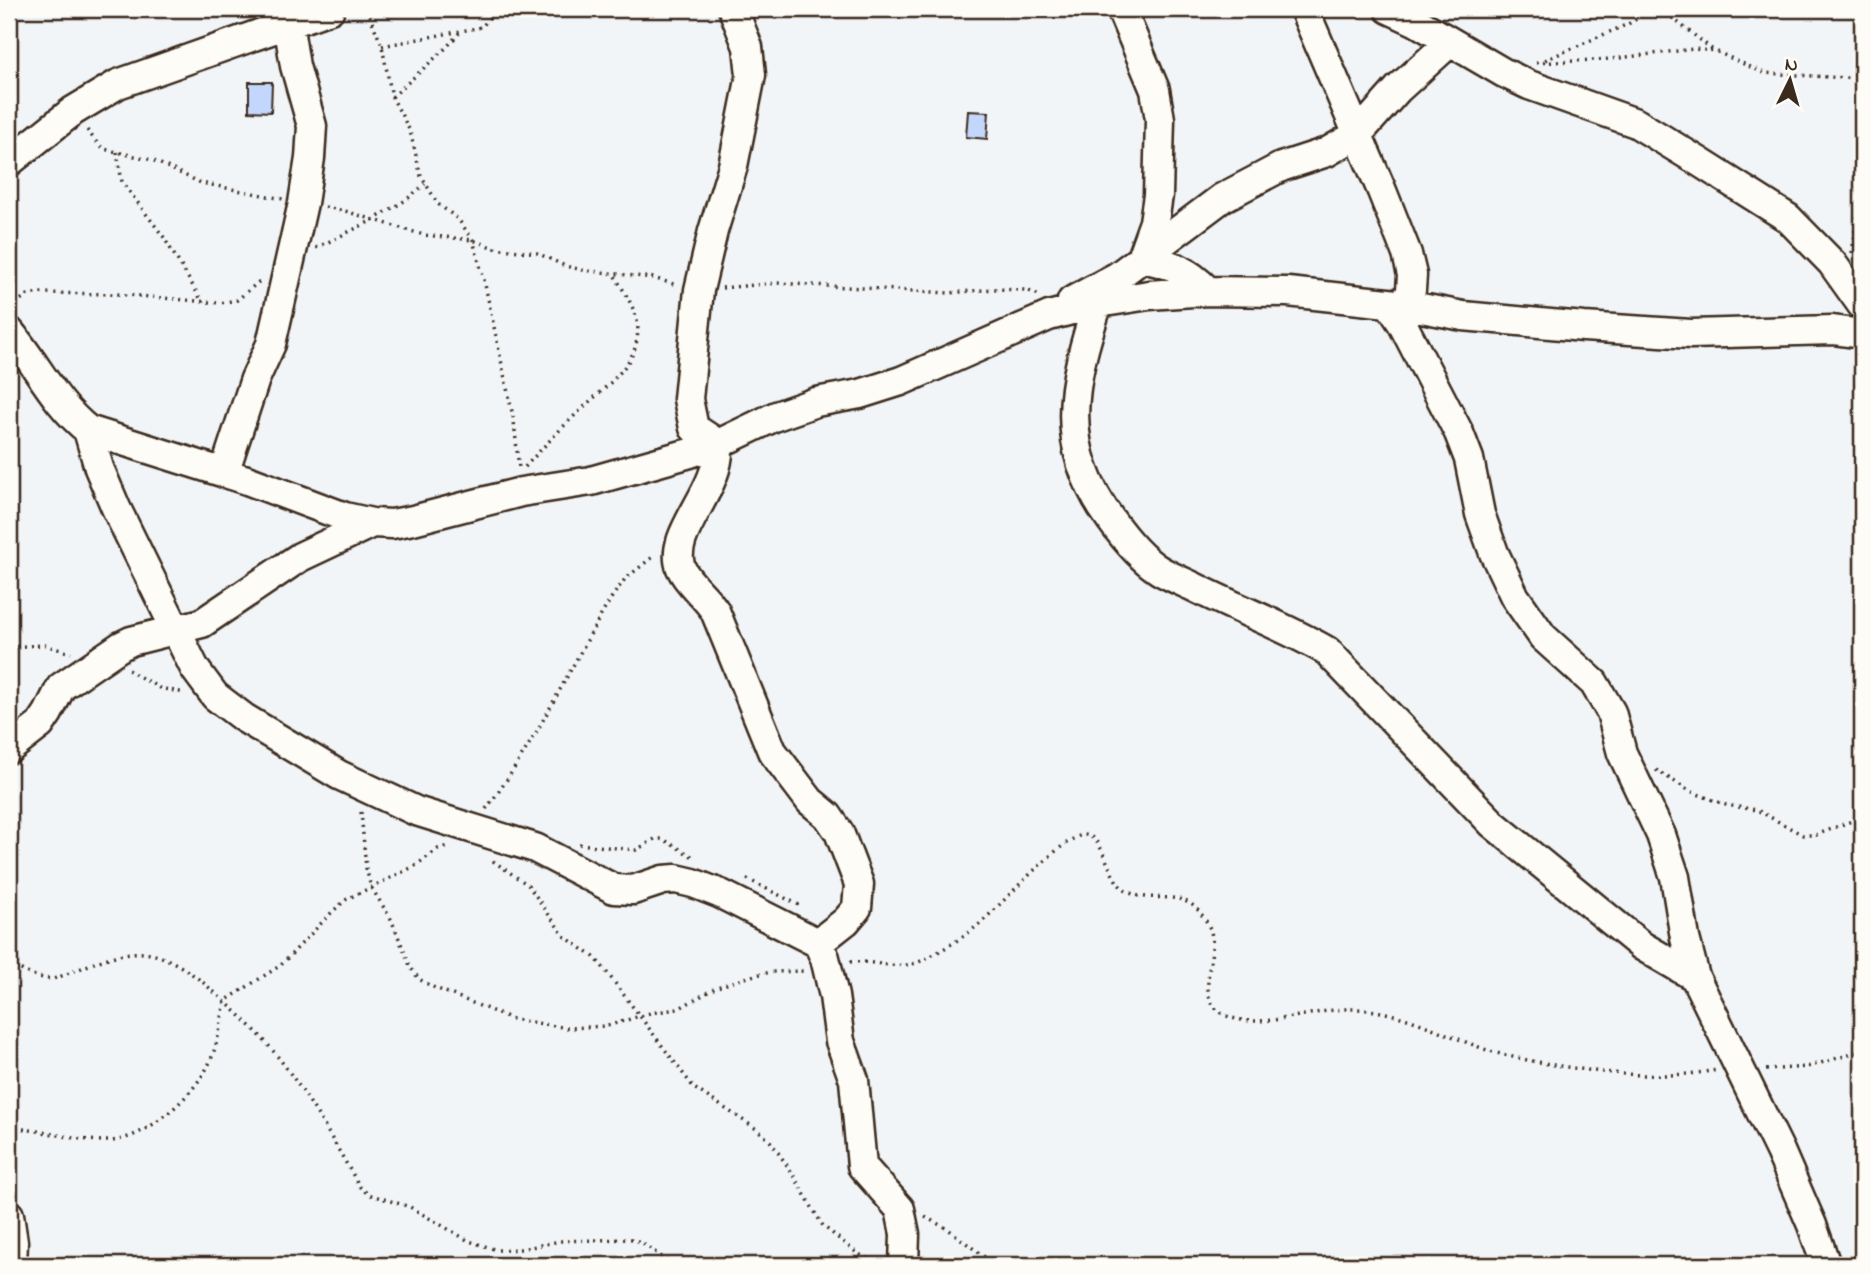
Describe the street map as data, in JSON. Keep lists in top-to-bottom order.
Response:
{
  "north": "top"
}
